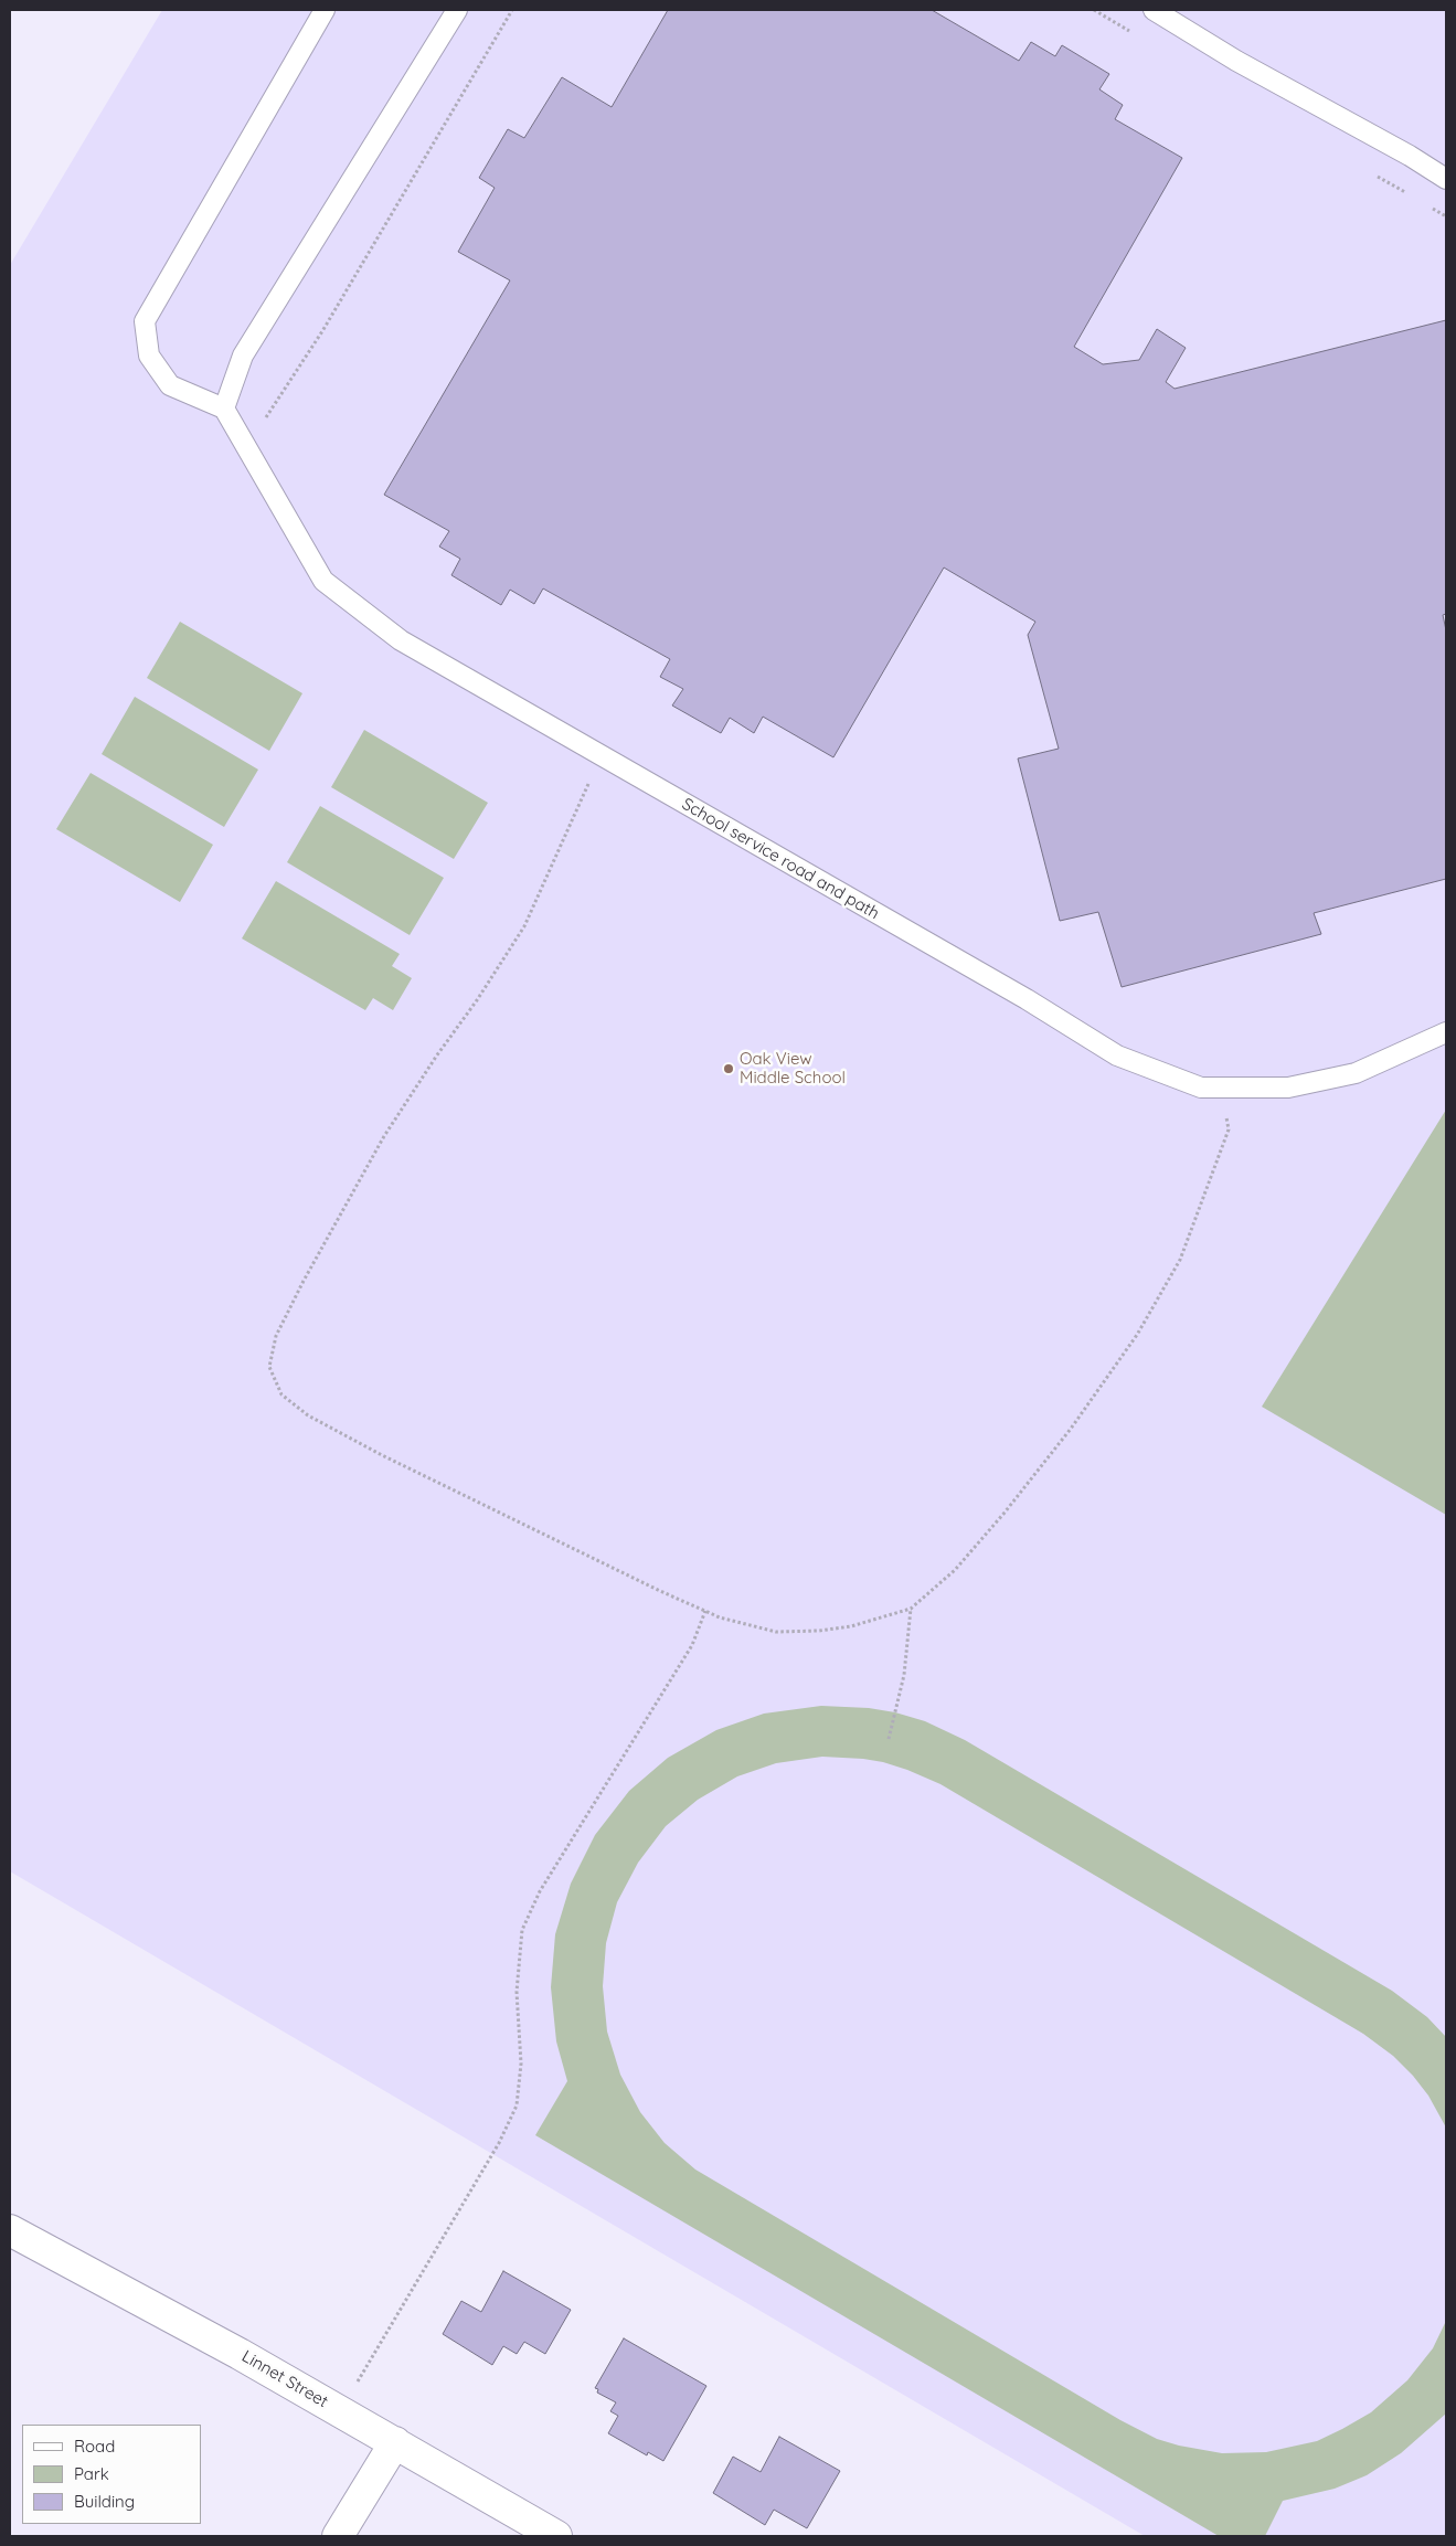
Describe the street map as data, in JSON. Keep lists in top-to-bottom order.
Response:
{
  "streets": {
    "street": ["Linnet Street"],
    "lane": ["School service road and path"]
  },
  "places": ["Oak View Middle School"],
  "legend": ["Road", "Park", "Building"]
}
